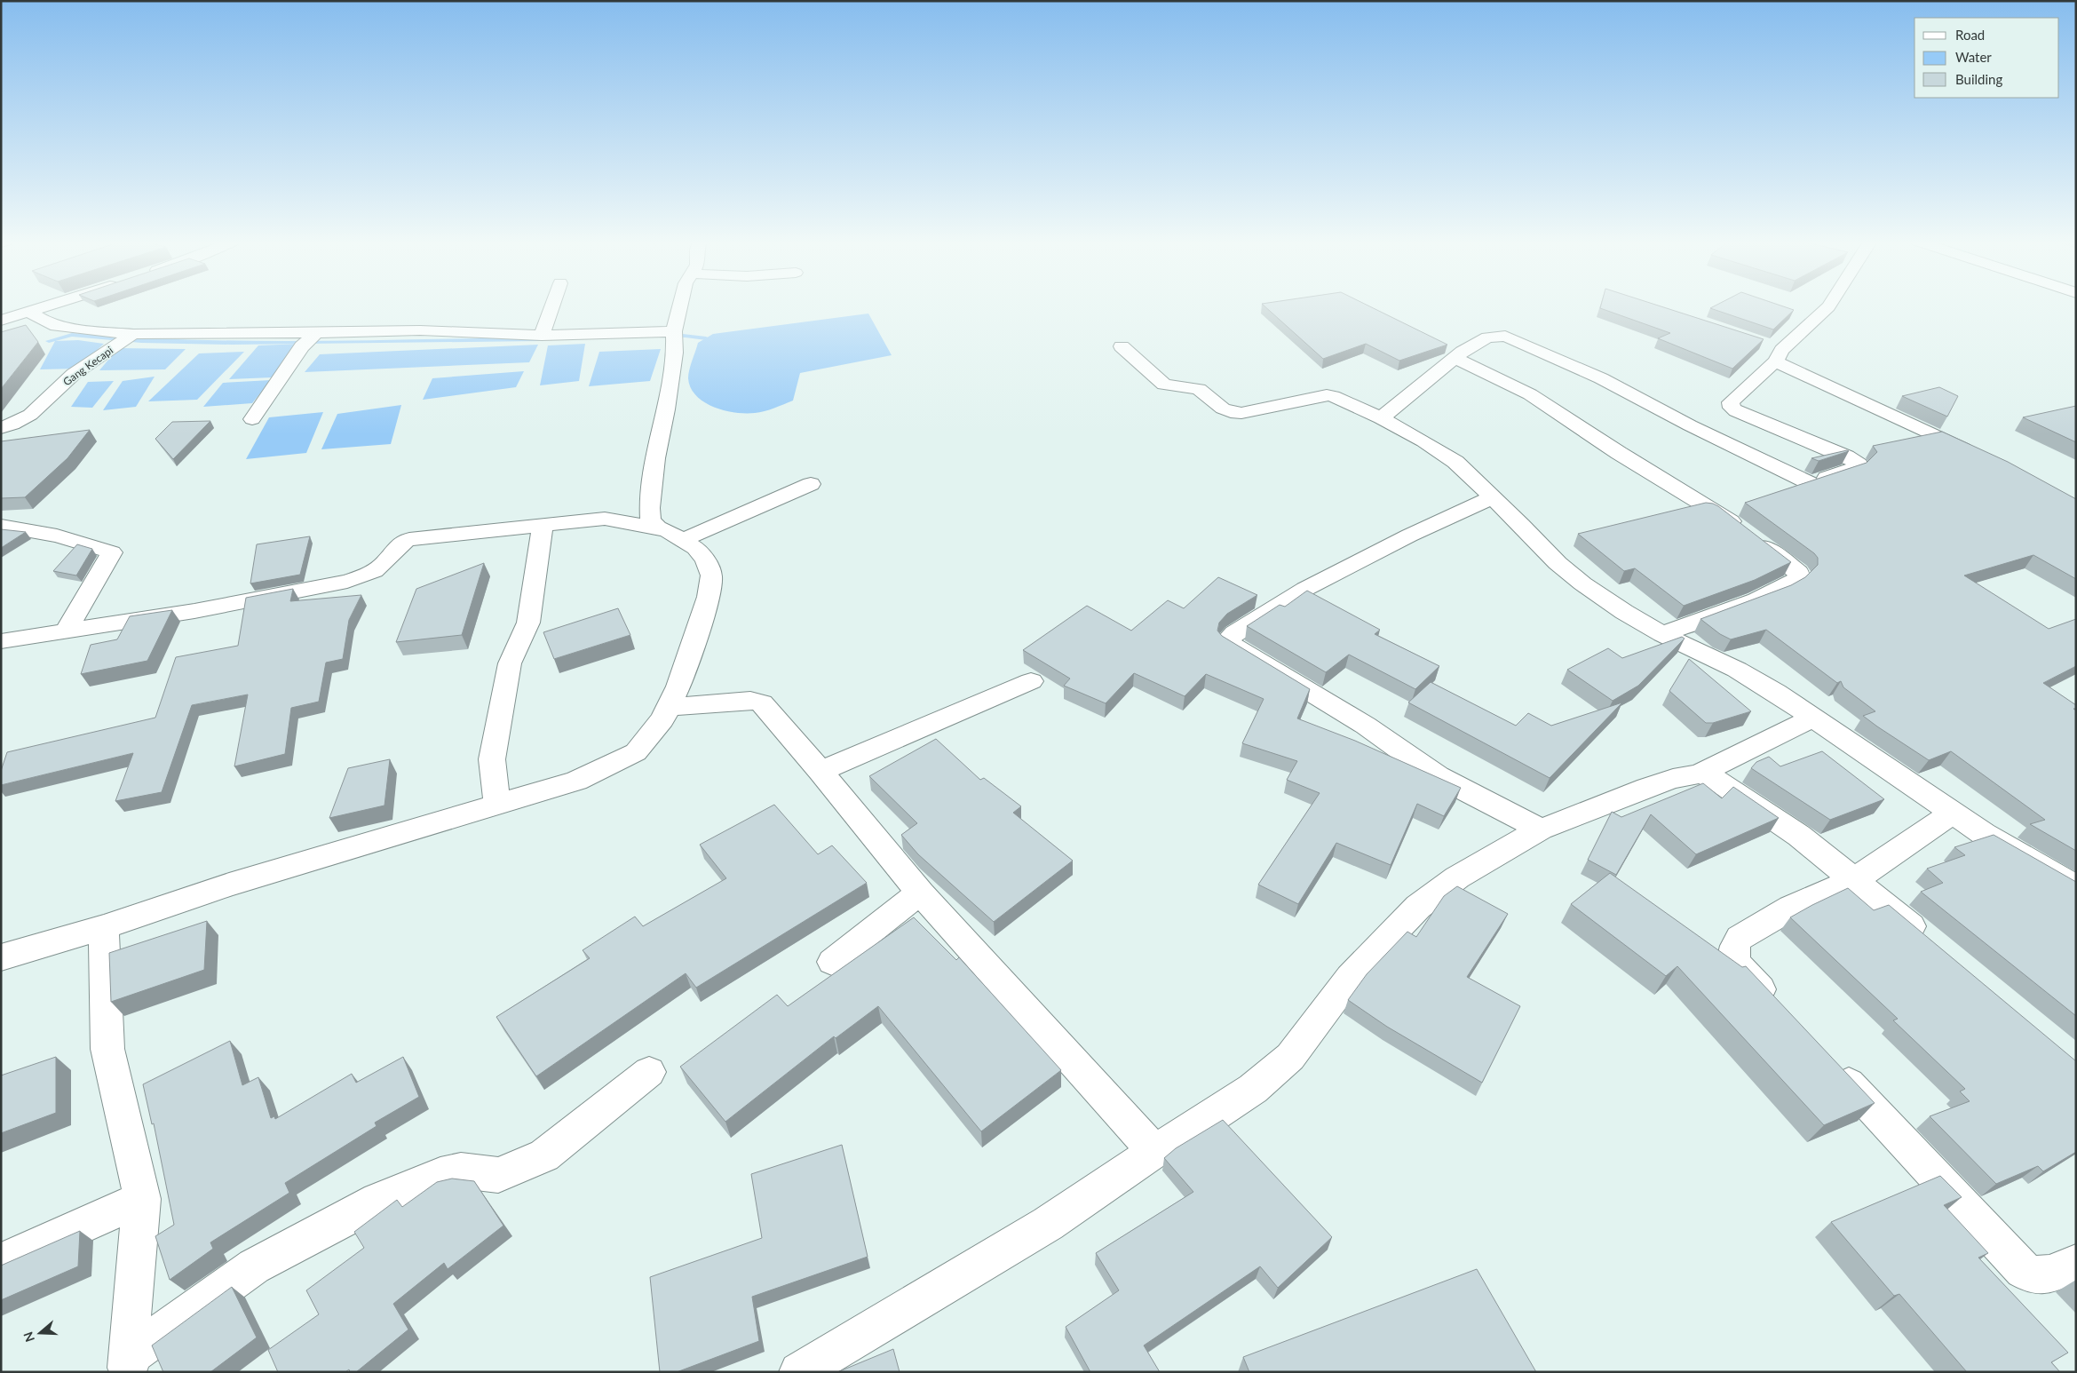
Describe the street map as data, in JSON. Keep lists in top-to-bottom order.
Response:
{
  "streets": {
    "street": ["Gang Kecapi"]
  },
  "legend": ["Road", "Water", "Building"],
  "north": "left"
}
